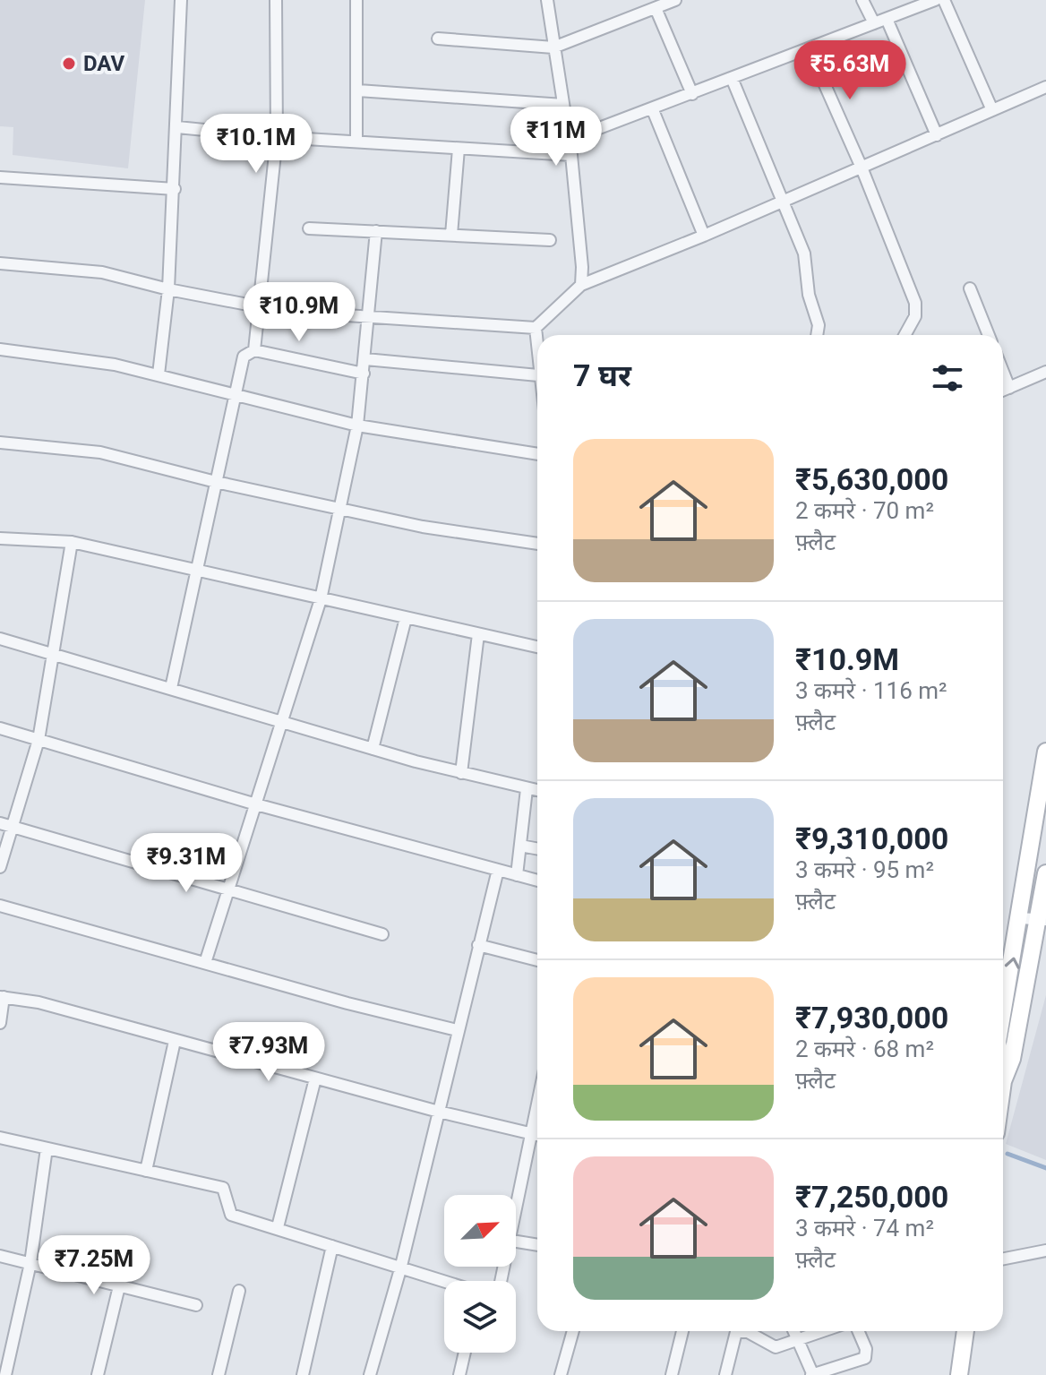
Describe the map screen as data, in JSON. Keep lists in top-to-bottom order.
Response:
{
  "places": ["DAV"],
  "north": "top right",
  "page": {
    "price": [
      "₹5.63M",
      "₹11M",
      "₹10.1M",
      "₹10.9M",
      "₹9.31M",
      "₹7.93M",
      "₹7.25M"
    ],
    "heading": "7 घर",
    "list": [
      {
        "name": "₹5,630,000",
        "note": "2 कमरे · 70 m² · फ़्लैट"
      },
      {
        "name": "₹10.9M",
        "note": "3 कमरे · 116 m² · फ़्लैट"
      },
      {
        "name": "₹9,310,000",
        "note": "3 कमरे · 95 m² · फ़्लैट"
      },
      {
        "name": "₹7,930,000",
        "note": "2 कमरे · 68 m² · फ़्लैट"
      },
      {
        "name": "₹7,250,000",
        "note": "3 कमरे · 74 m² · फ़्लैट"
      }
    ]
  }
}
